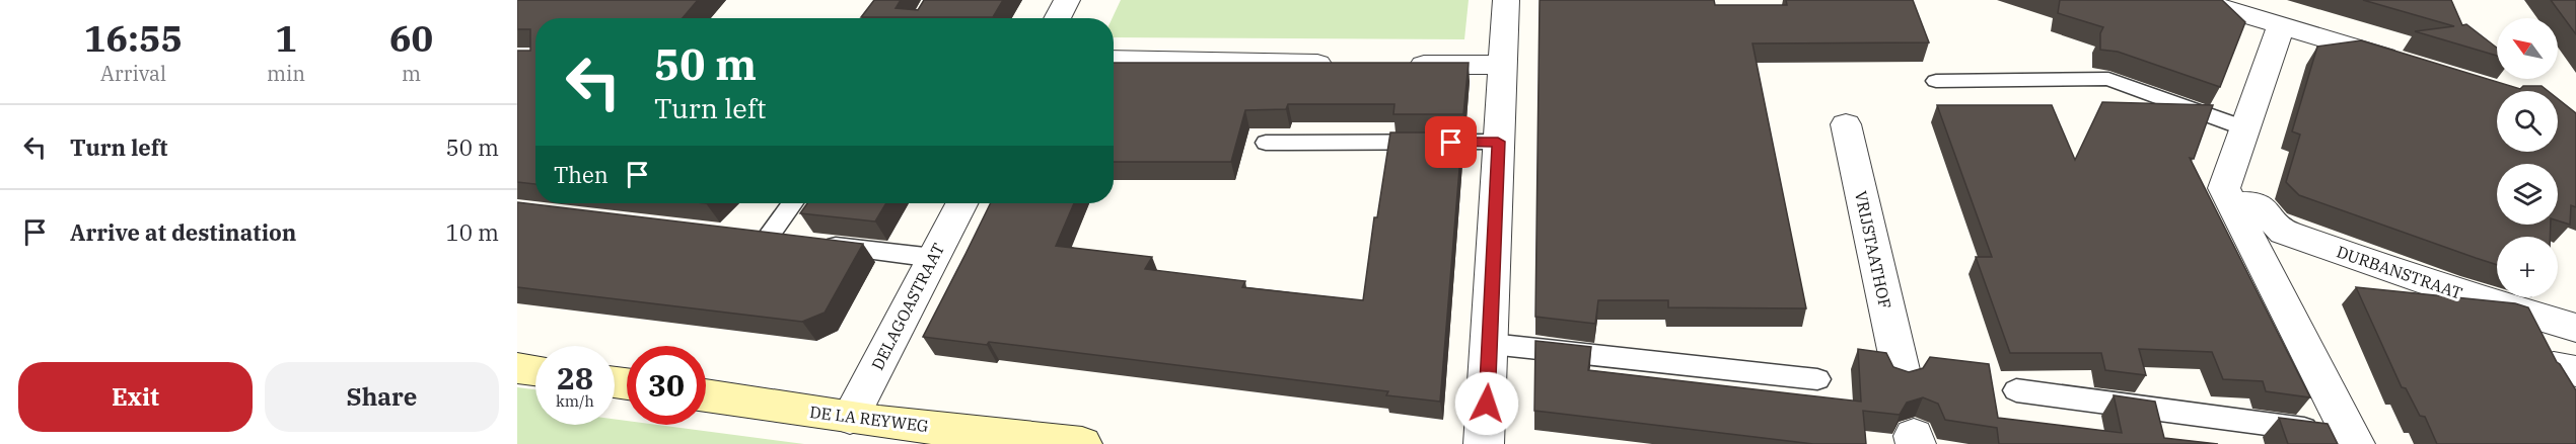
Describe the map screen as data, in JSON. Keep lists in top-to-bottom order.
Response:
{
  "streets": {
    "street": [
      "VRIJSTAATHOF",
      "DURBANSTRAAT",
      "DELAGOASTRAAT",
      "DE LA REYWEG"
    ]
  },
  "crossings": [
    ["DELAGOASTRAAT", "DE LA REYWEG"]
  ],
  "north": "top left",
  "page": {
    "eta": [
      "16:55",
      "Arrival",
      "1",
      "min",
      "60",
      "m"
    ],
    "map_buttons": "+",
    "turn": ["50 m", "Turn left"],
    "list": [
      {
        "name": "Turn left",
        "value": "50 m"
      },
      {
        "name": "Arrive at destination",
        "value": "10 m"
      }
    ],
    "then": "Then",
    "speed": "28 km/h",
    "limit": "30",
    "buttons": ["Exit", "Share"]
  }
}
